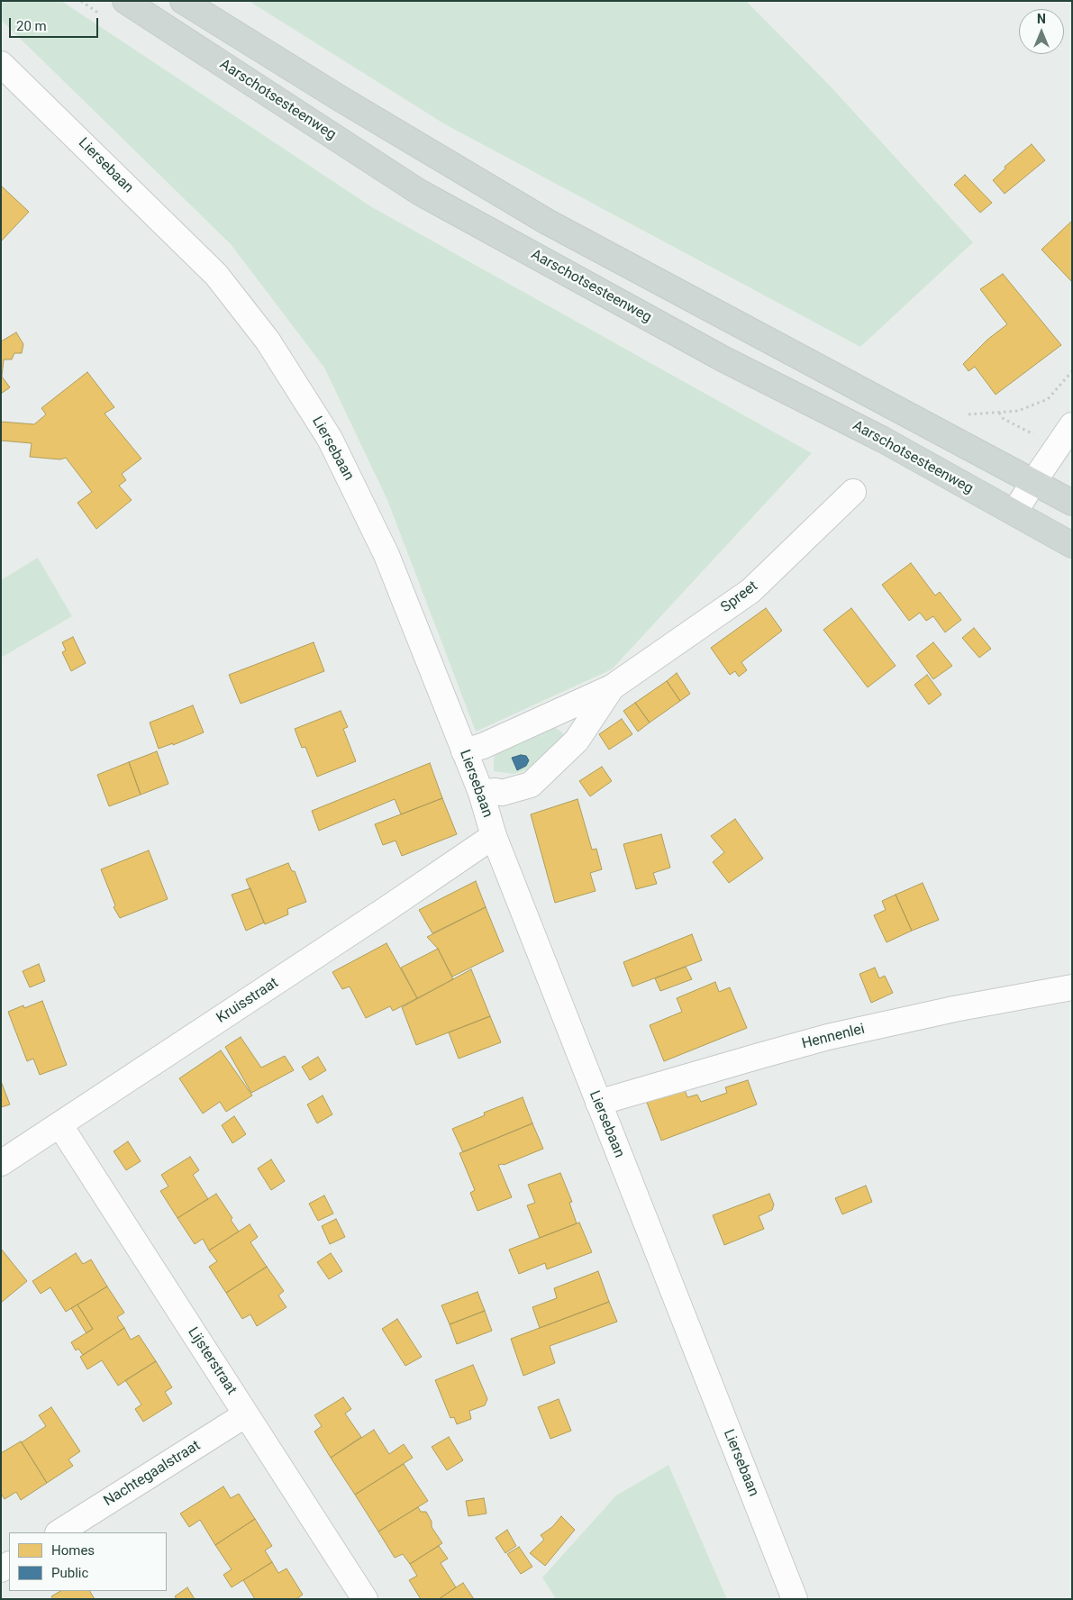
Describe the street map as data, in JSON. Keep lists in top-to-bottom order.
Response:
{
  "streets": {
    "main road": ["Aarschotsesteenweg"],
    "street": [
      "Liersebaan",
      "Spreet",
      "Kruisstraat",
      "Hennenlei",
      "Lijsterstraat",
      "Nachtegaalstraat"
    ]
  },
  "crossings": [
    ["Liersebaan", "Spreet"],
    ["Liersebaan", "Kruisstraat"],
    ["Liersebaan", "Hennenlei"],
    ["Kruisstraat", "Lijsterstraat"],
    ["Lijsterstraat", "Nachtegaalstraat"]
  ],
  "legend": ["Homes", "Public"],
  "scale_bar": "20 m",
  "north": "top"
}
